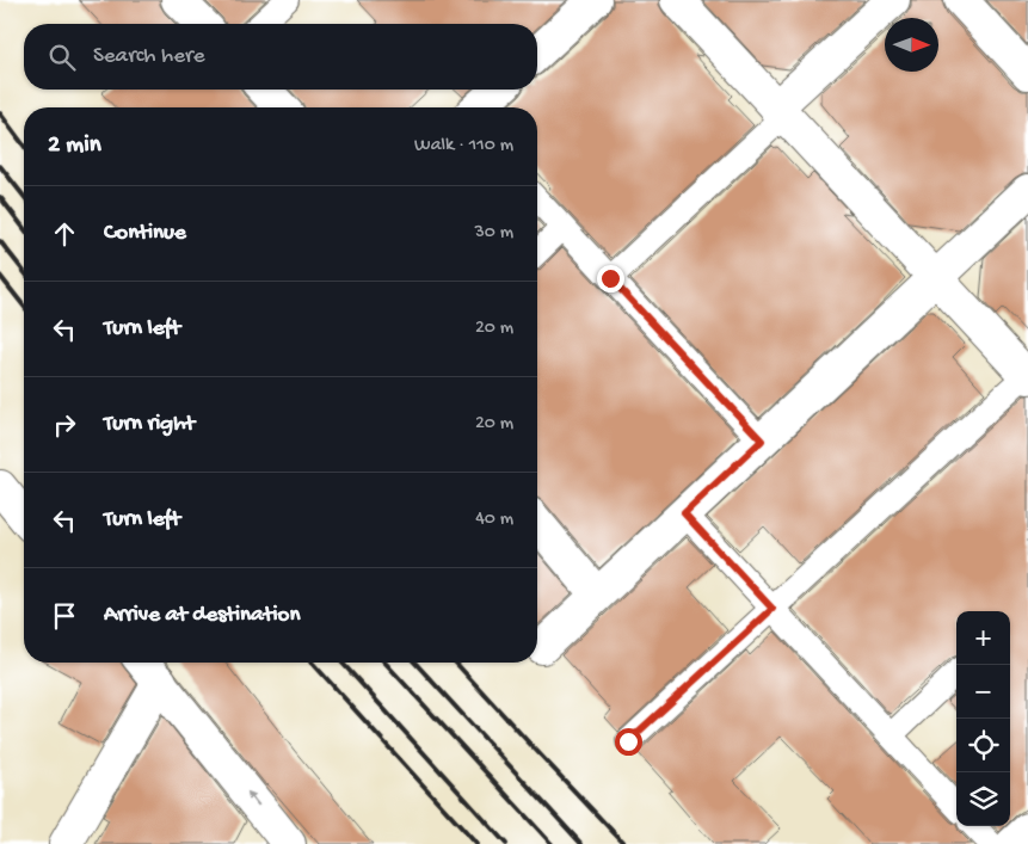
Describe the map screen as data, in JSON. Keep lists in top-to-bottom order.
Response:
{
  "north": "right",
  "page": {
    "search": "Search here",
    "heading": ["2 min", "Walk · 110 m"],
    "list": [
      ["Continue", "30 m"],
      ["Turn left", "20 m"],
      ["Turn right", "20 m"],
      ["Turn left", "40 m"],
      "Arrive at destination"
    ],
    "map_buttons": ["+", "−"]
  }
}
